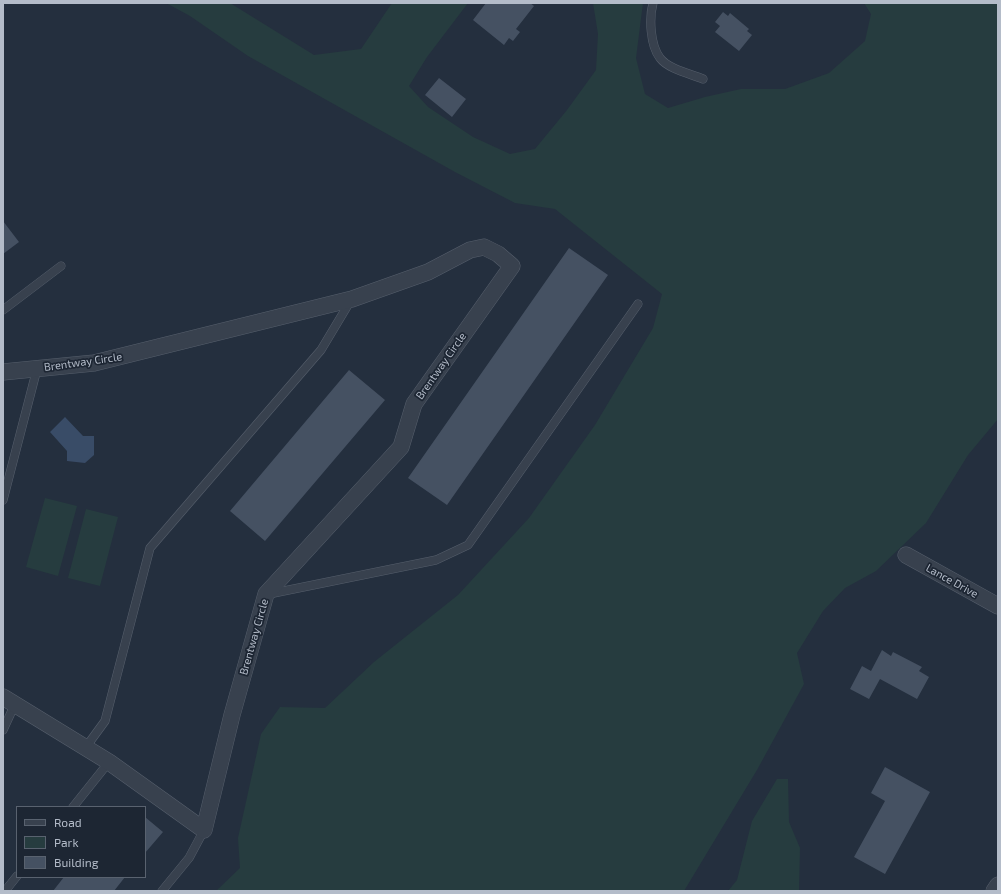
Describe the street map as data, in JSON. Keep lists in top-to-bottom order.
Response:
{
  "streets": {
    "street": ["Brentway Circle", "Lance Drive"]
  },
  "legend": ["Road", "Park", "Building"]
}
